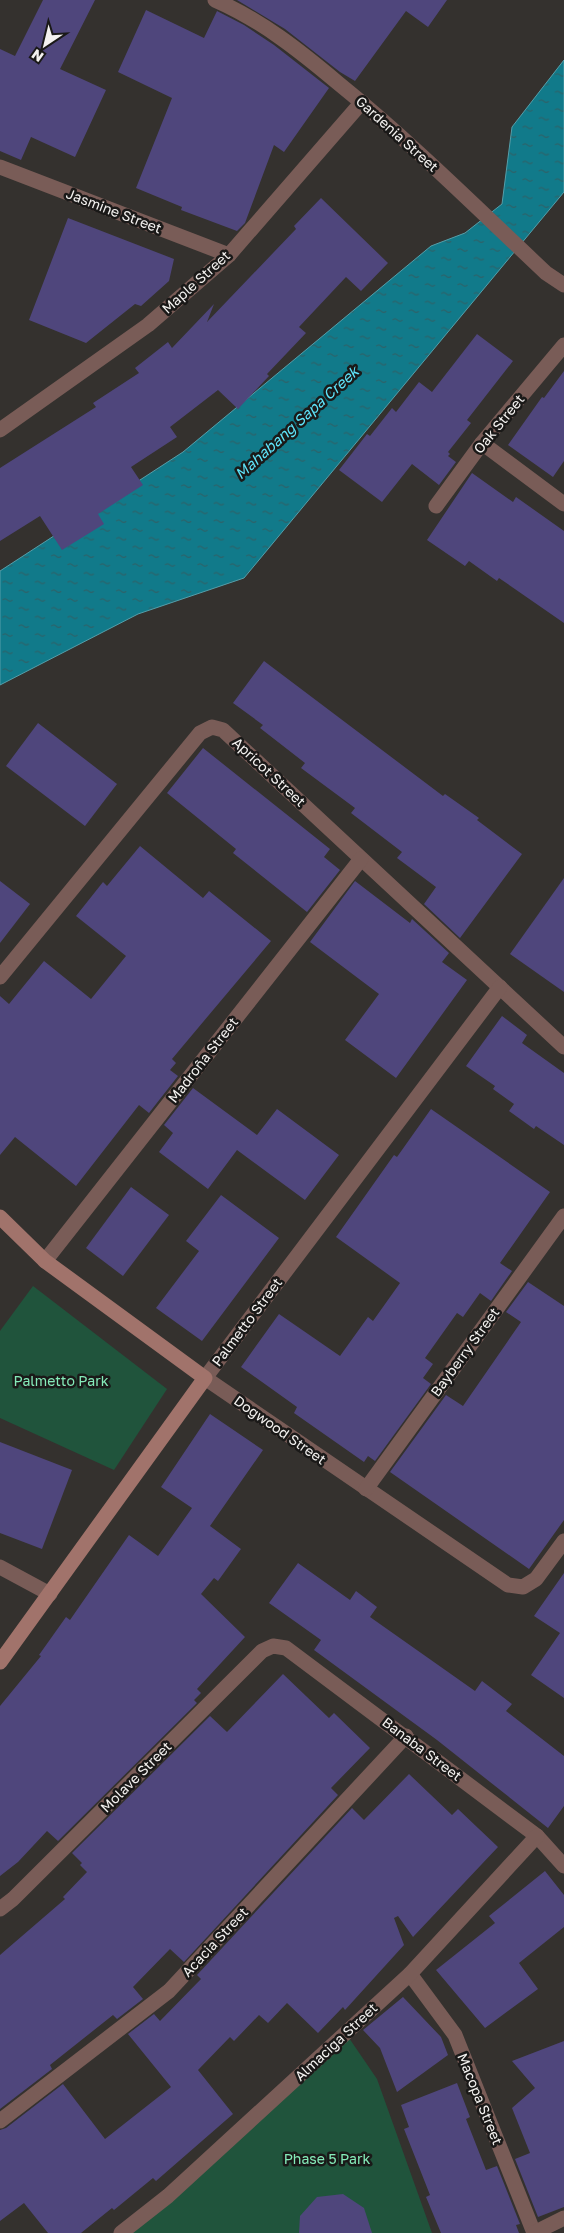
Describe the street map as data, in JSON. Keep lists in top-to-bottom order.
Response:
{
  "streets": {
    "street": [
      "Gardenia Street",
      "Jasmine Street",
      "Maple Street",
      "Oak Street",
      "Apricot Street",
      "Madroña Street",
      "Palmetto Street",
      "Bayberry Street",
      "Dogwood Street",
      "Banaba Street",
      "Molave Street",
      "Acacia Street",
      "Almaciga Street",
      "Macopa Street"
    ]
  },
  "crossings": [
    ["Gardenia Street", "Maple Street"],
    ["Jasmine Street", "Maple Street"],
    ["Apricot Street", "Madroña Street"],
    ["Apricot Street", "Palmetto Street"],
    ["Madroña Street", "Dogwood Street"],
    ["Palmetto Street", "Dogwood Street"],
    ["Bayberry Street", "Dogwood Street"],
    ["Banaba Street", "Molave Street"],
    ["Banaba Street", "Acacia Street"],
    ["Banaba Street", "Almaciga Street"],
    ["Almaciga Street", "Macopa Street"]
  ],
  "water": ["Mahabang Sapa Creek"],
  "parks": ["Palmetto Park", "Phase 5 Park"],
  "north": "bottom left"
}
